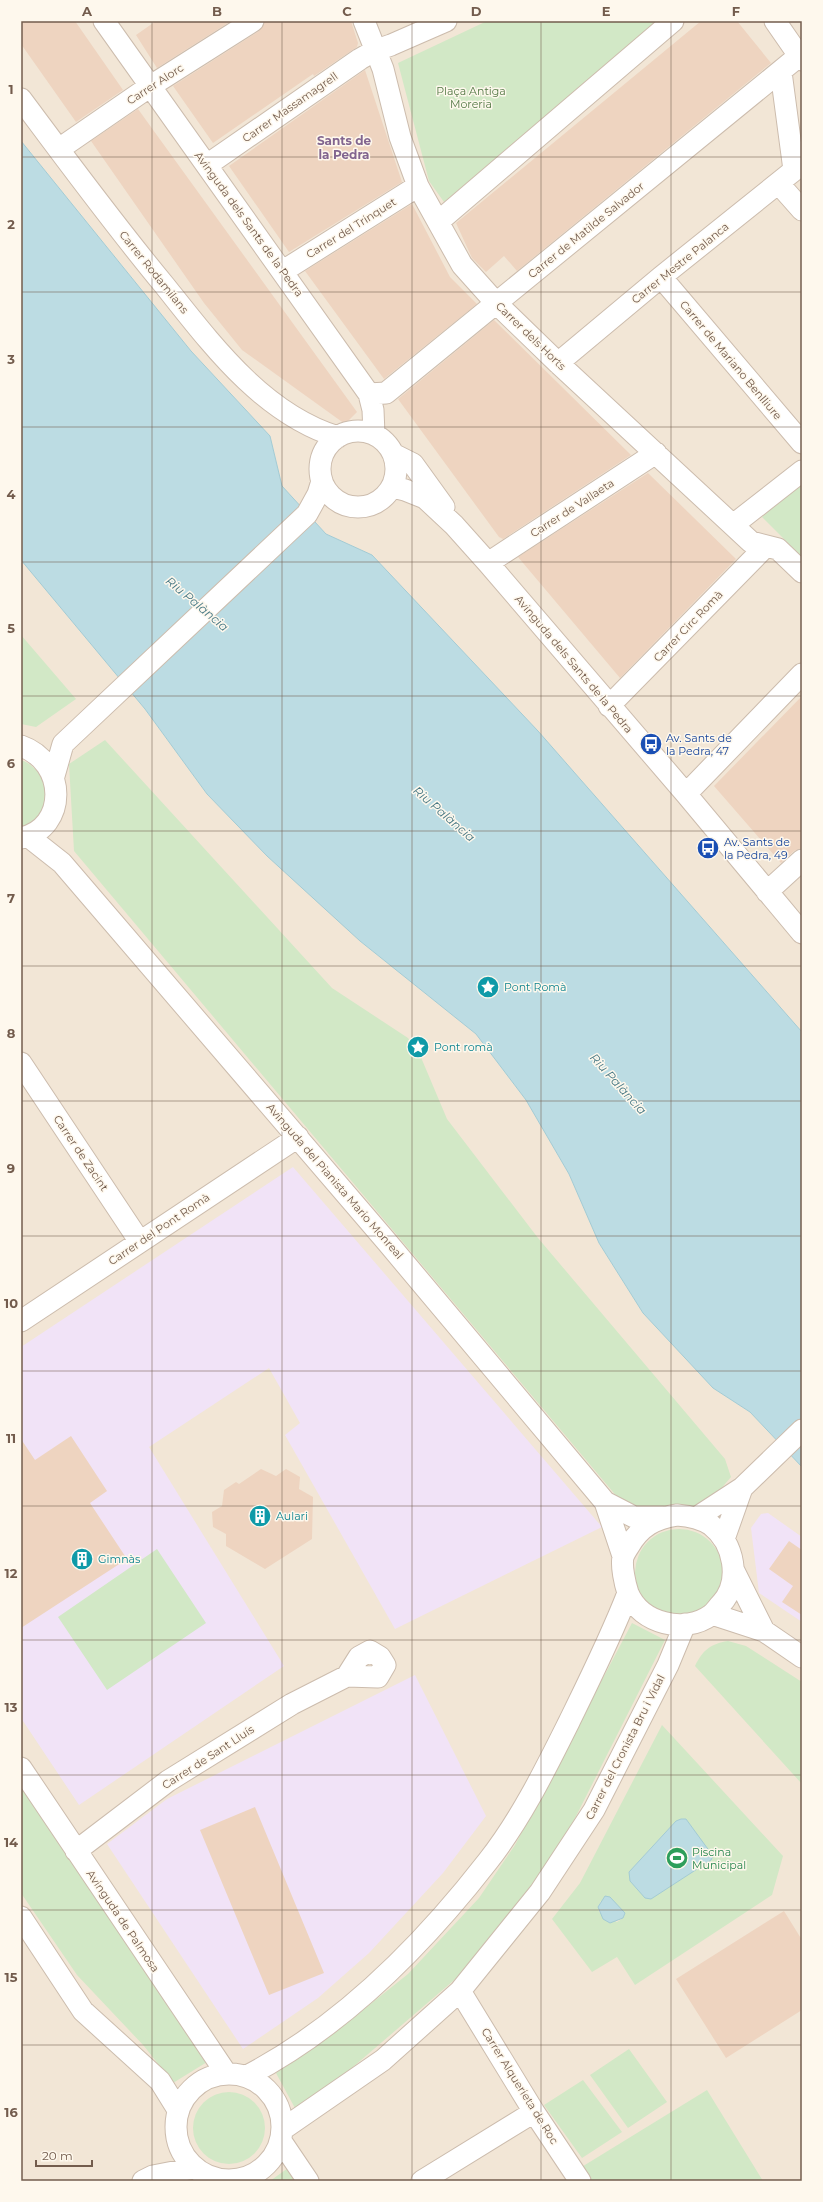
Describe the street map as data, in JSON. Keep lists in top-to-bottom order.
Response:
{
  "streets": {
    "street": [
      "Carrer Alorc",
      "Carrer Massamagrell",
      "Avinguda dels Sants de la Pedra",
      "Carrer del Trinquet",
      "Carrer de Matilde Salvador",
      "Carrer Mestre Palanca",
      "Carrer Rodamilans",
      "Carrer dels Horts",
      "Carrer de Mariano Benlliure",
      "Carrer de Vallaeta",
      "Carrer Circ Romà",
      "Carrer de Zacint",
      "Avinguda del Pianista Mario Monreal",
      "Carrer del Pont Romà",
      "Carrer del Cronista Bru i Vidal",
      "Carrer de Sant Lluís",
      "Avinguda de Palmosa",
      "Carrer Alquerieta de Roc"
    ]
  },
  "crossings": [
    ["Carrer Alorc", "Avinguda dels Sants de la Pedra"],
    ["Carrer Alorc", "Carrer Rodamilans"],
    ["Carrer Massamagrell", "Avinguda dels Sants de la Pedra"],
    ["Carrer Massamagrell", "Carrer dels Horts"],
    ["Avinguda dels Sants de la Pedra", "Carrer del Trinquet"],
    ["Avinguda dels Sants de la Pedra", "Carrer de Matilde Salvador"],
    ["Avinguda dels Sants de la Pedra", "Carrer Rodamilans"],
    ["Avinguda dels Sants de la Pedra", "Carrer de Vallaeta"],
    ["Avinguda dels Sants de la Pedra", "Carrer Circ Romà"],
    ["Carrer del Trinquet", "Carrer dels Horts"],
    ["Carrer de Matilde Salvador", "Carrer dels Horts"],
    ["Carrer Mestre Palanca", "Carrer dels Horts"],
    ["Carrer Mestre Palanca", "Carrer de Mariano Benlliure"],
    ["Carrer dels Horts", "Carrer de Vallaeta"],
    ["Carrer dels Horts", "Carrer Circ Romà"],
    ["Carrer de Zacint", "Carrer del Pont Romà"],
    ["Avinguda del Pianista Mario Monreal", "Carrer del Pont Romà"],
    ["Avinguda del Pianista Mario Monreal", "Carrer del Cronista Bru i Vidal"],
    ["Carrer del Cronista Bru i Vidal", "Avinguda de Palmosa"],
    ["Carrer del Cronista Bru i Vidal", "Carrer Alquerieta de Roc"],
    ["Carrer de Sant Lluís", "Avinguda de Palmosa"]
  ],
  "districts": ["Sants de la Pedra"],
  "water": ["Riu Palància"],
  "parks": ["Plaça Antiga Moreria"],
  "places": {
    "bus stop": ["Av. Sants de la Pedra, 47", "Av. Sants de la Pedra, 49"],
    "place": ["Pont Romà", "Pont romà"],
    "building": ["Aulari", "Gimnàs"],
    "sports": ["Piscina Municipal"]
  },
  "scale_bar": "20 m",
  "grid": {
    "columns": [
      "A",
      "B",
      "C",
      "D",
      "E",
      "F"
    ],
    "rows": [
      "1",
      "2",
      "3",
      "4",
      "5",
      "6",
      "7",
      "8",
      "9",
      "10",
      "11",
      "12",
      "13",
      "14",
      "15",
      "16"
    ]
  }
}
